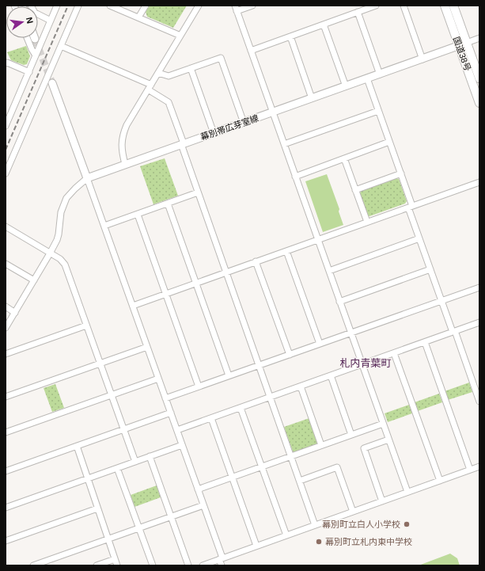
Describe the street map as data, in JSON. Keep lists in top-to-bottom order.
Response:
{
  "streets": {
    "highway": ["国道38号"],
    "main road": ["幕別帯広芽室線"]
  },
  "crossings": [
    ["国道38号", "幕別帯広芽室線"]
  ],
  "districts": ["札内青葉町"],
  "places": ["幕別町立白人小学校", "幕別町立札内東中学校"],
  "north": "right"
}
